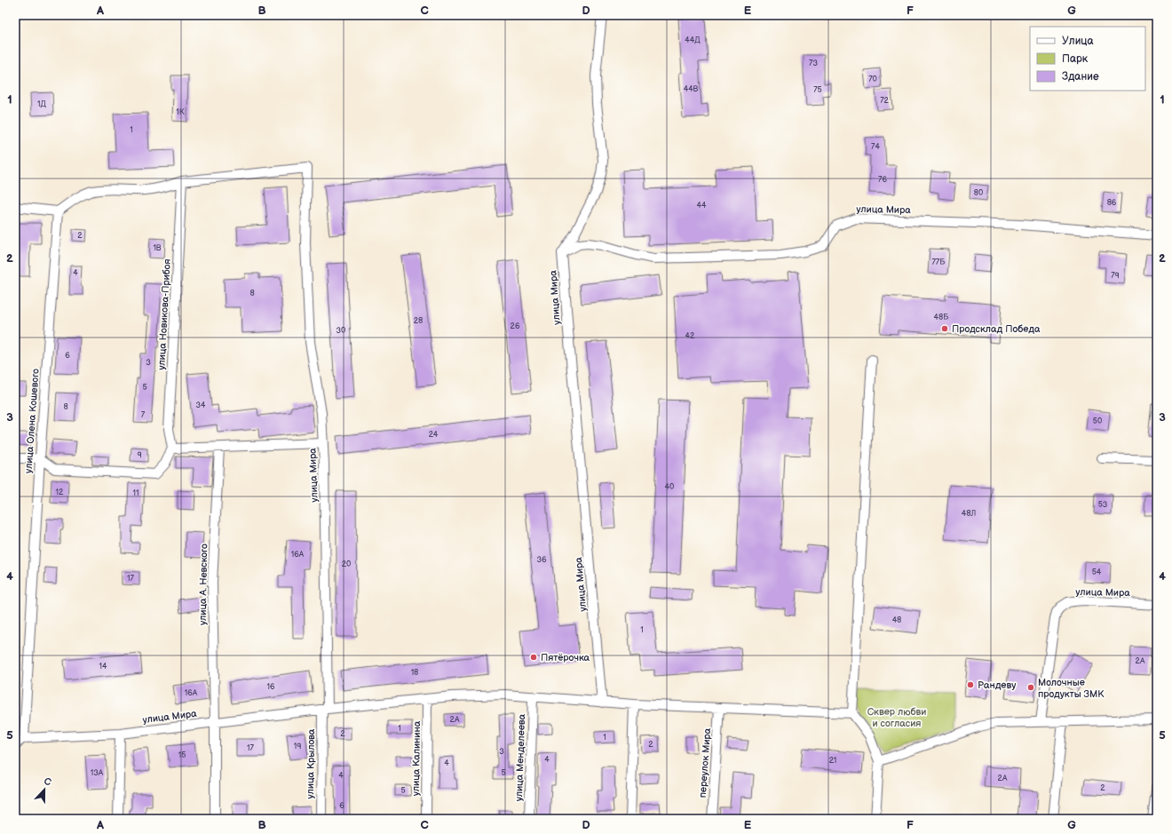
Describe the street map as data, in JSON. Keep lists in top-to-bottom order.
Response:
{
  "streets": {
    "street": [
      "улица Мира",
      "улица Новикова-Прибоя",
      "улица Олена Кошевого",
      "улица А. Невского",
      "улица Менделеева",
      "улица Калинина",
      "переулок Мира",
      "улица Крылова"
    ]
  },
  "crossings": [
    ["улица Мира", "улица Новикова-Прибоя"],
    ["улица Мира", "улица Олена Кошевого"],
    ["улица Мира", "улица А. Невского"],
    ["улица Мира", "улица Менделеева"],
    ["улица Мира", "улица Калинина"],
    ["улица Мира", "переулок Мира"],
    ["улица Мира", "улица Крылова"]
  ],
  "parks": ["Сквер любви и согласия"],
  "places": [
    "Продсклад Победа",
    "Пятёрочка",
    "Рандеву",
    "Молочные продукты ЗМК"
  ],
  "house_numbers": [
    "44Д",
    "73",
    "70",
    "44В",
    "75",
    "72",
    "1Д",
    "1К",
    "1",
    "74",
    "76",
    "80",
    "86",
    "44",
    "2",
    "1В",
    "77Б",
    "4",
    "79",
    "8",
    "48Б",
    "28",
    "26",
    "30",
    "42",
    "6",
    "3",
    "5",
    "34",
    "8",
    "7",
    "50",
    "24",
    "9",
    "40",
    "12",
    "11",
    "53",
    "48Л",
    "16А",
    "36",
    "20",
    "54",
    "17",
    "48",
    "1",
    "2А",
    "14",
    "18",
    "16",
    "16А",
    "2А",
    "1",
    "2",
    "1",
    "2",
    "19",
    "17",
    "3",
    "15",
    "4",
    "21",
    "4",
    "13А",
    "5",
    "4",
    "2А",
    "2",
    "5",
    "6"
  ],
  "legend": ["Улица", "Парк", "Здание"],
  "north": "top",
  "grid": {
    "columns": [
      "A",
      "B",
      "C",
      "D",
      "E",
      "F",
      "G"
    ],
    "rows": [
      "1",
      "2",
      "3",
      "4",
      "5"
    ]
  }
}
